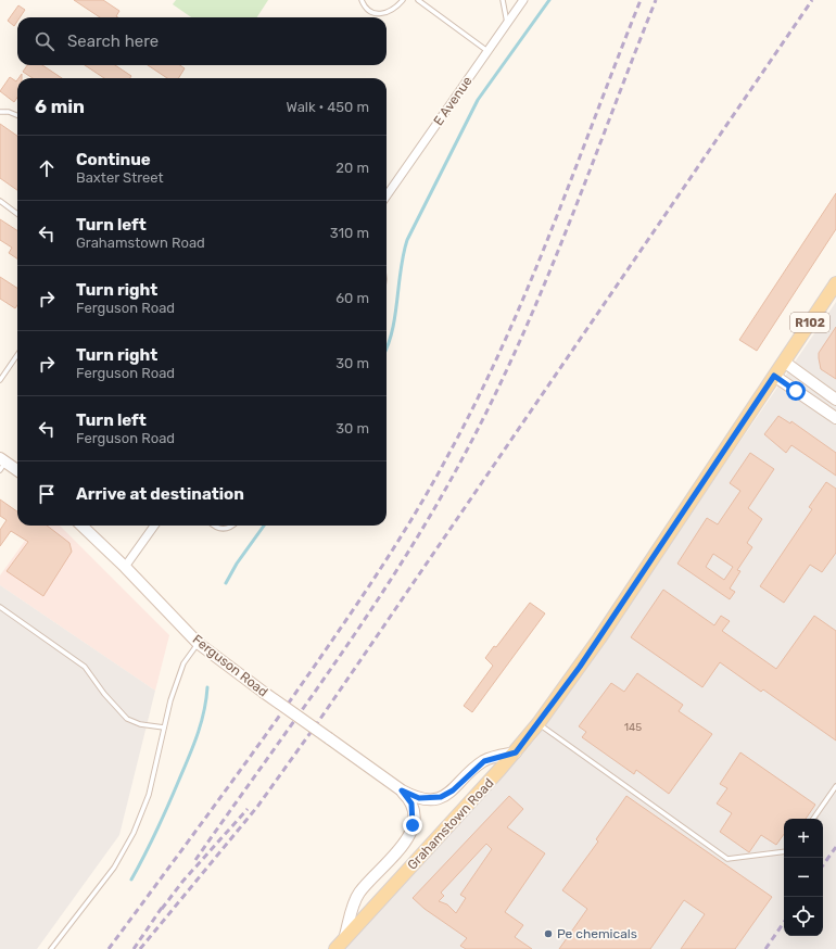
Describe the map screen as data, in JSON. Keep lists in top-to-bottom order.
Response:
{
  "streets": {
    "main road": ["R102", "Ferguson Road", "Grahamstown Road"],
    "street": ["E Avenue"]
  },
  "crossings": [
    ["Ferguson Road", "Grahamstown Road"]
  ],
  "places": ["Pe chemicals"],
  "house_numbers": ["145"],
  "page": {
    "search": "Search here",
    "heading": ["6 min", "Walk · 450 m"],
    "list": [
      ["Continue", "Baxter Street", "20 m"],
      ["Turn left", "Grahamstown Road", "310 m"],
      ["Turn right", "Ferguson Road", "60 m"],
      ["Turn right", "Ferguson Road", "30 m"],
      ["Turn left", "Ferguson Road", "30 m"],
      "Arrive at destination"
    ],
    "map_buttons": ["+", "−"]
  }
}
